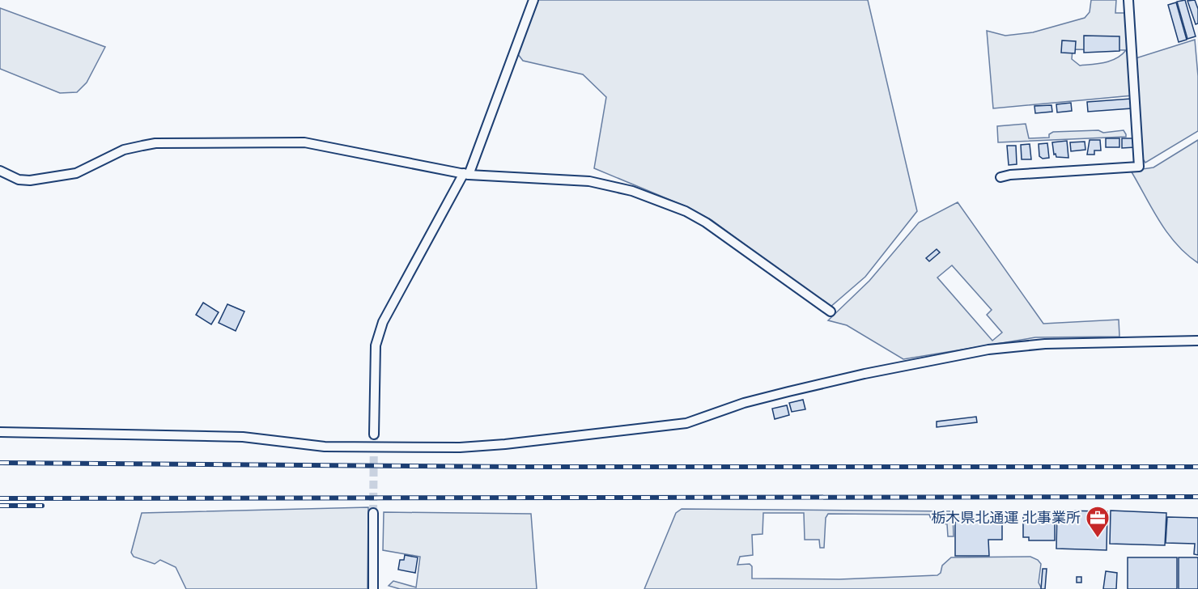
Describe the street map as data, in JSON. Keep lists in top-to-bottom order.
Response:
{
  "places": {
    "office": ["栃木県北通運 北事業所"]
  }
}
